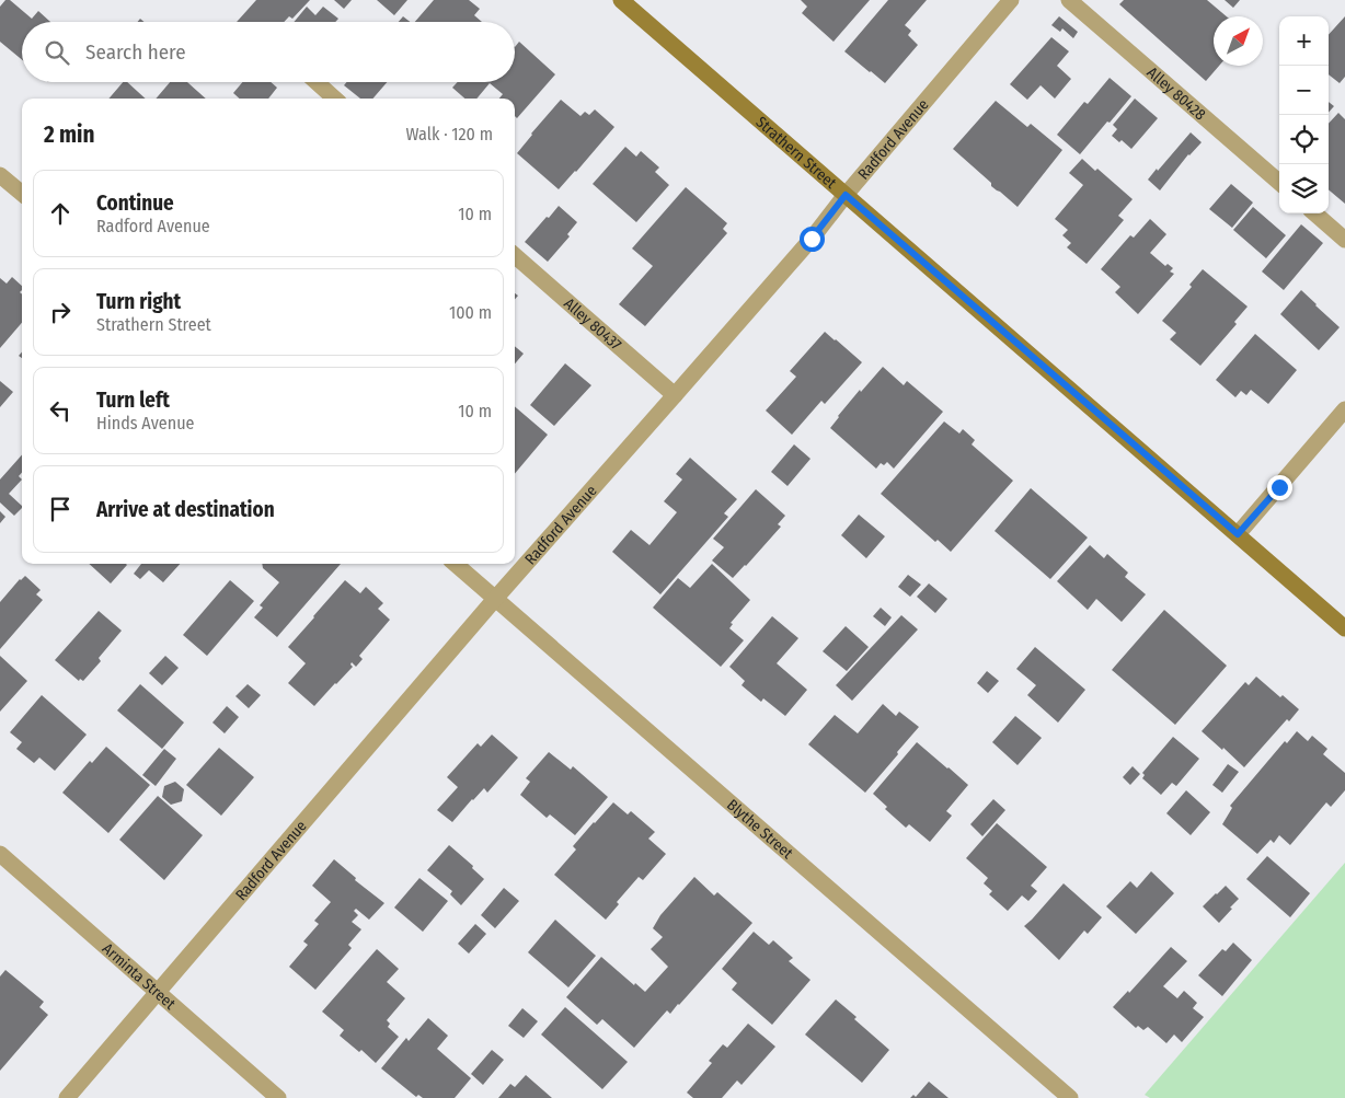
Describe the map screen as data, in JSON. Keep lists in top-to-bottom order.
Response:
{
  "streets": {
    "main road": ["Strathern Street"],
    "street": [
      "Alley 80428",
      "Radford Avenue",
      "Alley 80437",
      "Blythe Street",
      "Arminta Street"
    ]
  },
  "crossings": [
    ["Radford Avenue", "Strathern Street"],
    ["Radford Avenue", "Alley 80437"],
    ["Radford Avenue", "Blythe Street"],
    ["Radford Avenue", "Arminta Street"]
  ],
  "north": "top right",
  "page": {
    "map_buttons": ["+", "−"],
    "search": "Search here",
    "heading": ["2 min", "Walk · 120 m"],
    "list": [
      ["Continue", "Radford Avenue", "10 m"],
      ["Turn right", "Strathern Street", "100 m"],
      ["Turn left", "Hinds Avenue", "10 m"],
      "Arrive at destination"
    ]
  }
}
